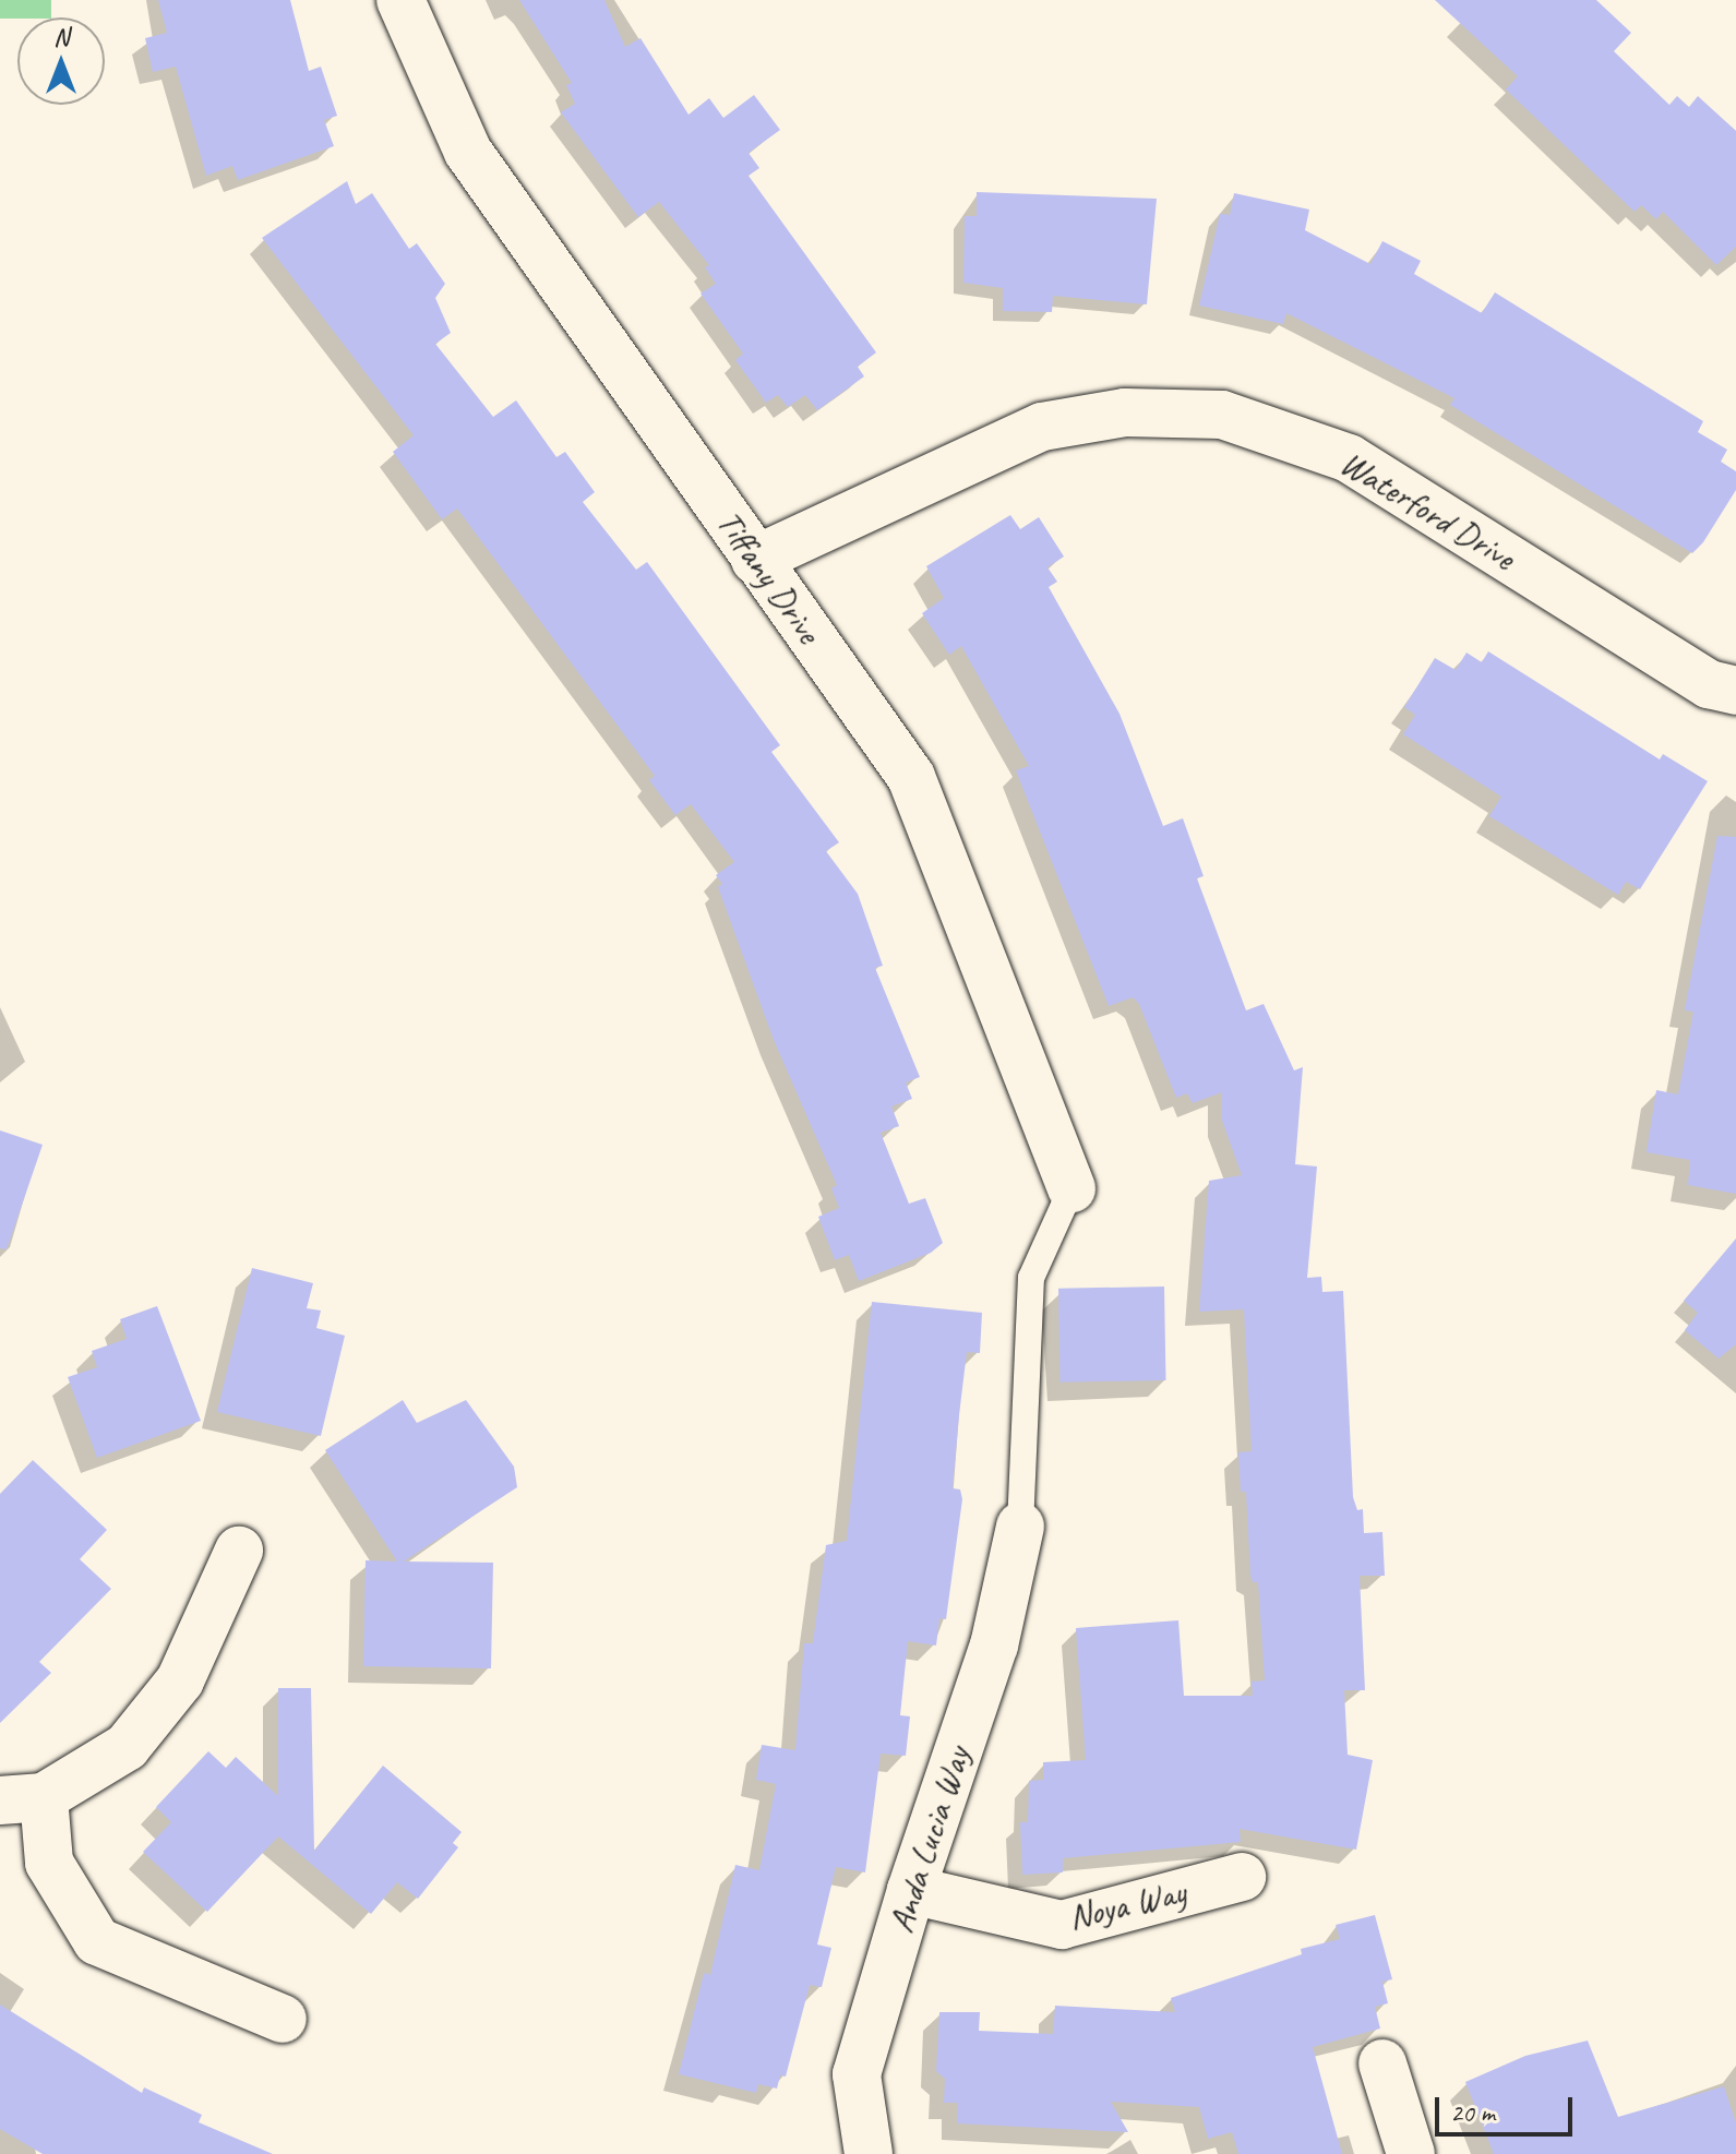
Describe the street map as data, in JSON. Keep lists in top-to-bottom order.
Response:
{
  "streets": {
    "street": [
      "Waterford Drive",
      "Tiffany Drive",
      "Anda Lucia Way",
      "Noya Way"
    ]
  },
  "crossings": [
    ["Waterford Drive", "Tiffany Drive"],
    ["Anda Lucia Way", "Noya Way"]
  ],
  "scale_bar": "20 m",
  "north": "top"
}
